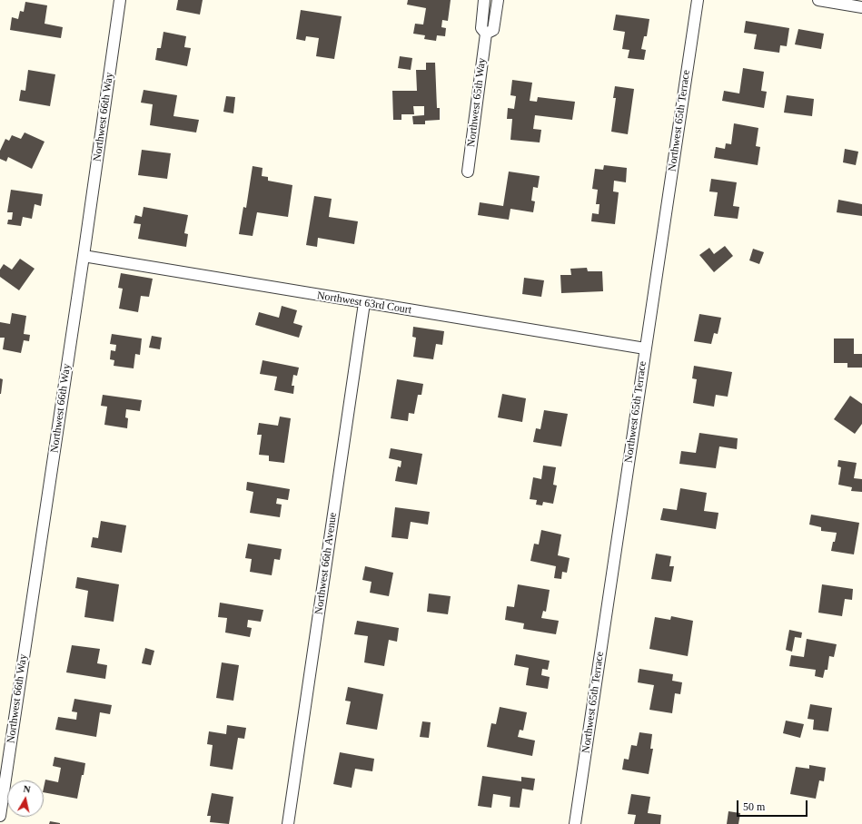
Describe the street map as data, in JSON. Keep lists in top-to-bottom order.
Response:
{
  "streets": {
    "street": [
      "Northwest 65th Way",
      "Northwest 66th Way",
      "Northwest 65th Terrace",
      "Northwest 63rd Court",
      "Northwest 66th Avenue"
    ]
  },
  "crossings": [
    ["Northwest 66th Way", "Northwest 63rd Court"],
    ["Northwest 65th Terrace", "Northwest 63rd Court"],
    ["Northwest 63rd Court", "Northwest 66th Avenue"]
  ],
  "scale_bar": "50 m",
  "north": "top"
}
